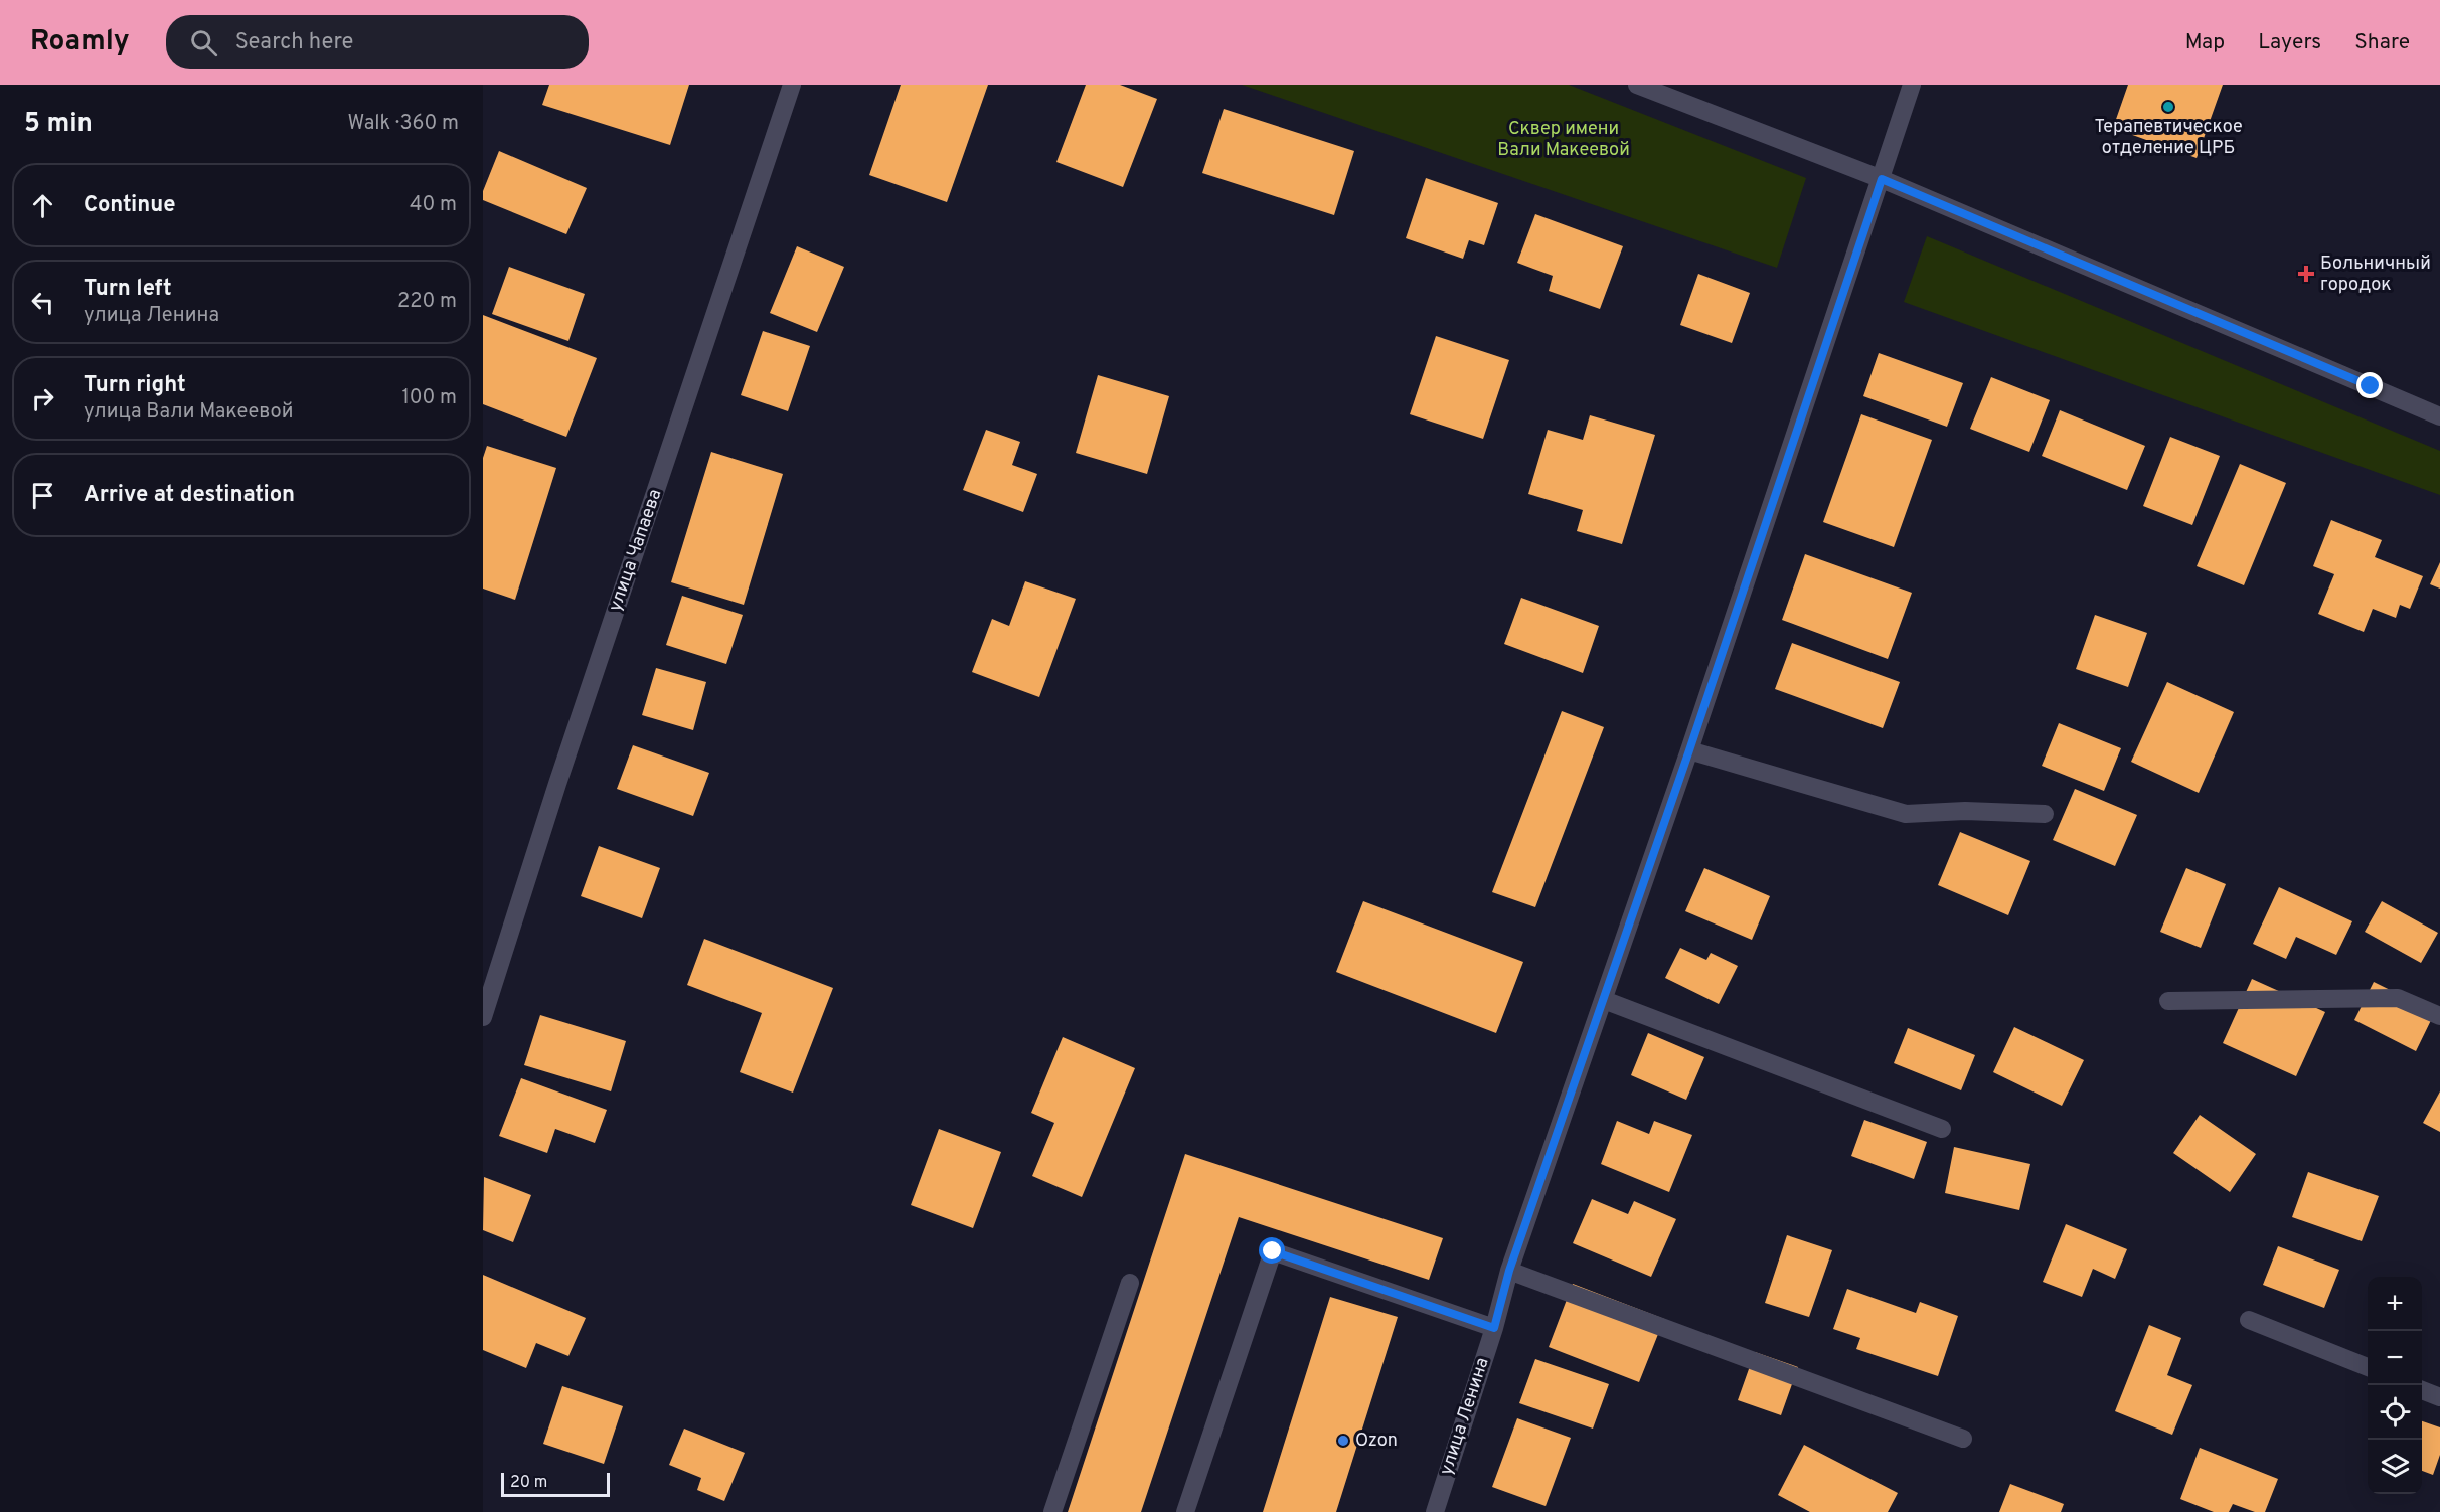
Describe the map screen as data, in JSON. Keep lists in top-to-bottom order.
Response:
{
  "streets": {
    "street": ["улица Чапаева", "улица Ленина"]
  },
  "parks": ["Сквер имени Вали Макеевой"],
  "places": {
    "other": ["Терапевтическое отделение ЦРБ", "Ozon"],
    "health": ["Больничный городок"]
  },
  "scale_bar": "20 m",
  "page": {
    "header": "Roamly",
    "search": "Search here",
    "nav": ["Map", "Layers", "Share"],
    "heading": ["5 min", "Walk · 360 m"],
    "list": [
      ["Continue", "40 m"],
      ["Turn left", "улица Ленина", "220 m"],
      ["Turn right", "улица Вали Макеевой", "100 m"],
      "Arrive at destination"
    ],
    "map_buttons": ["+", "−"],
    "scale": "20 m"
  }
}
